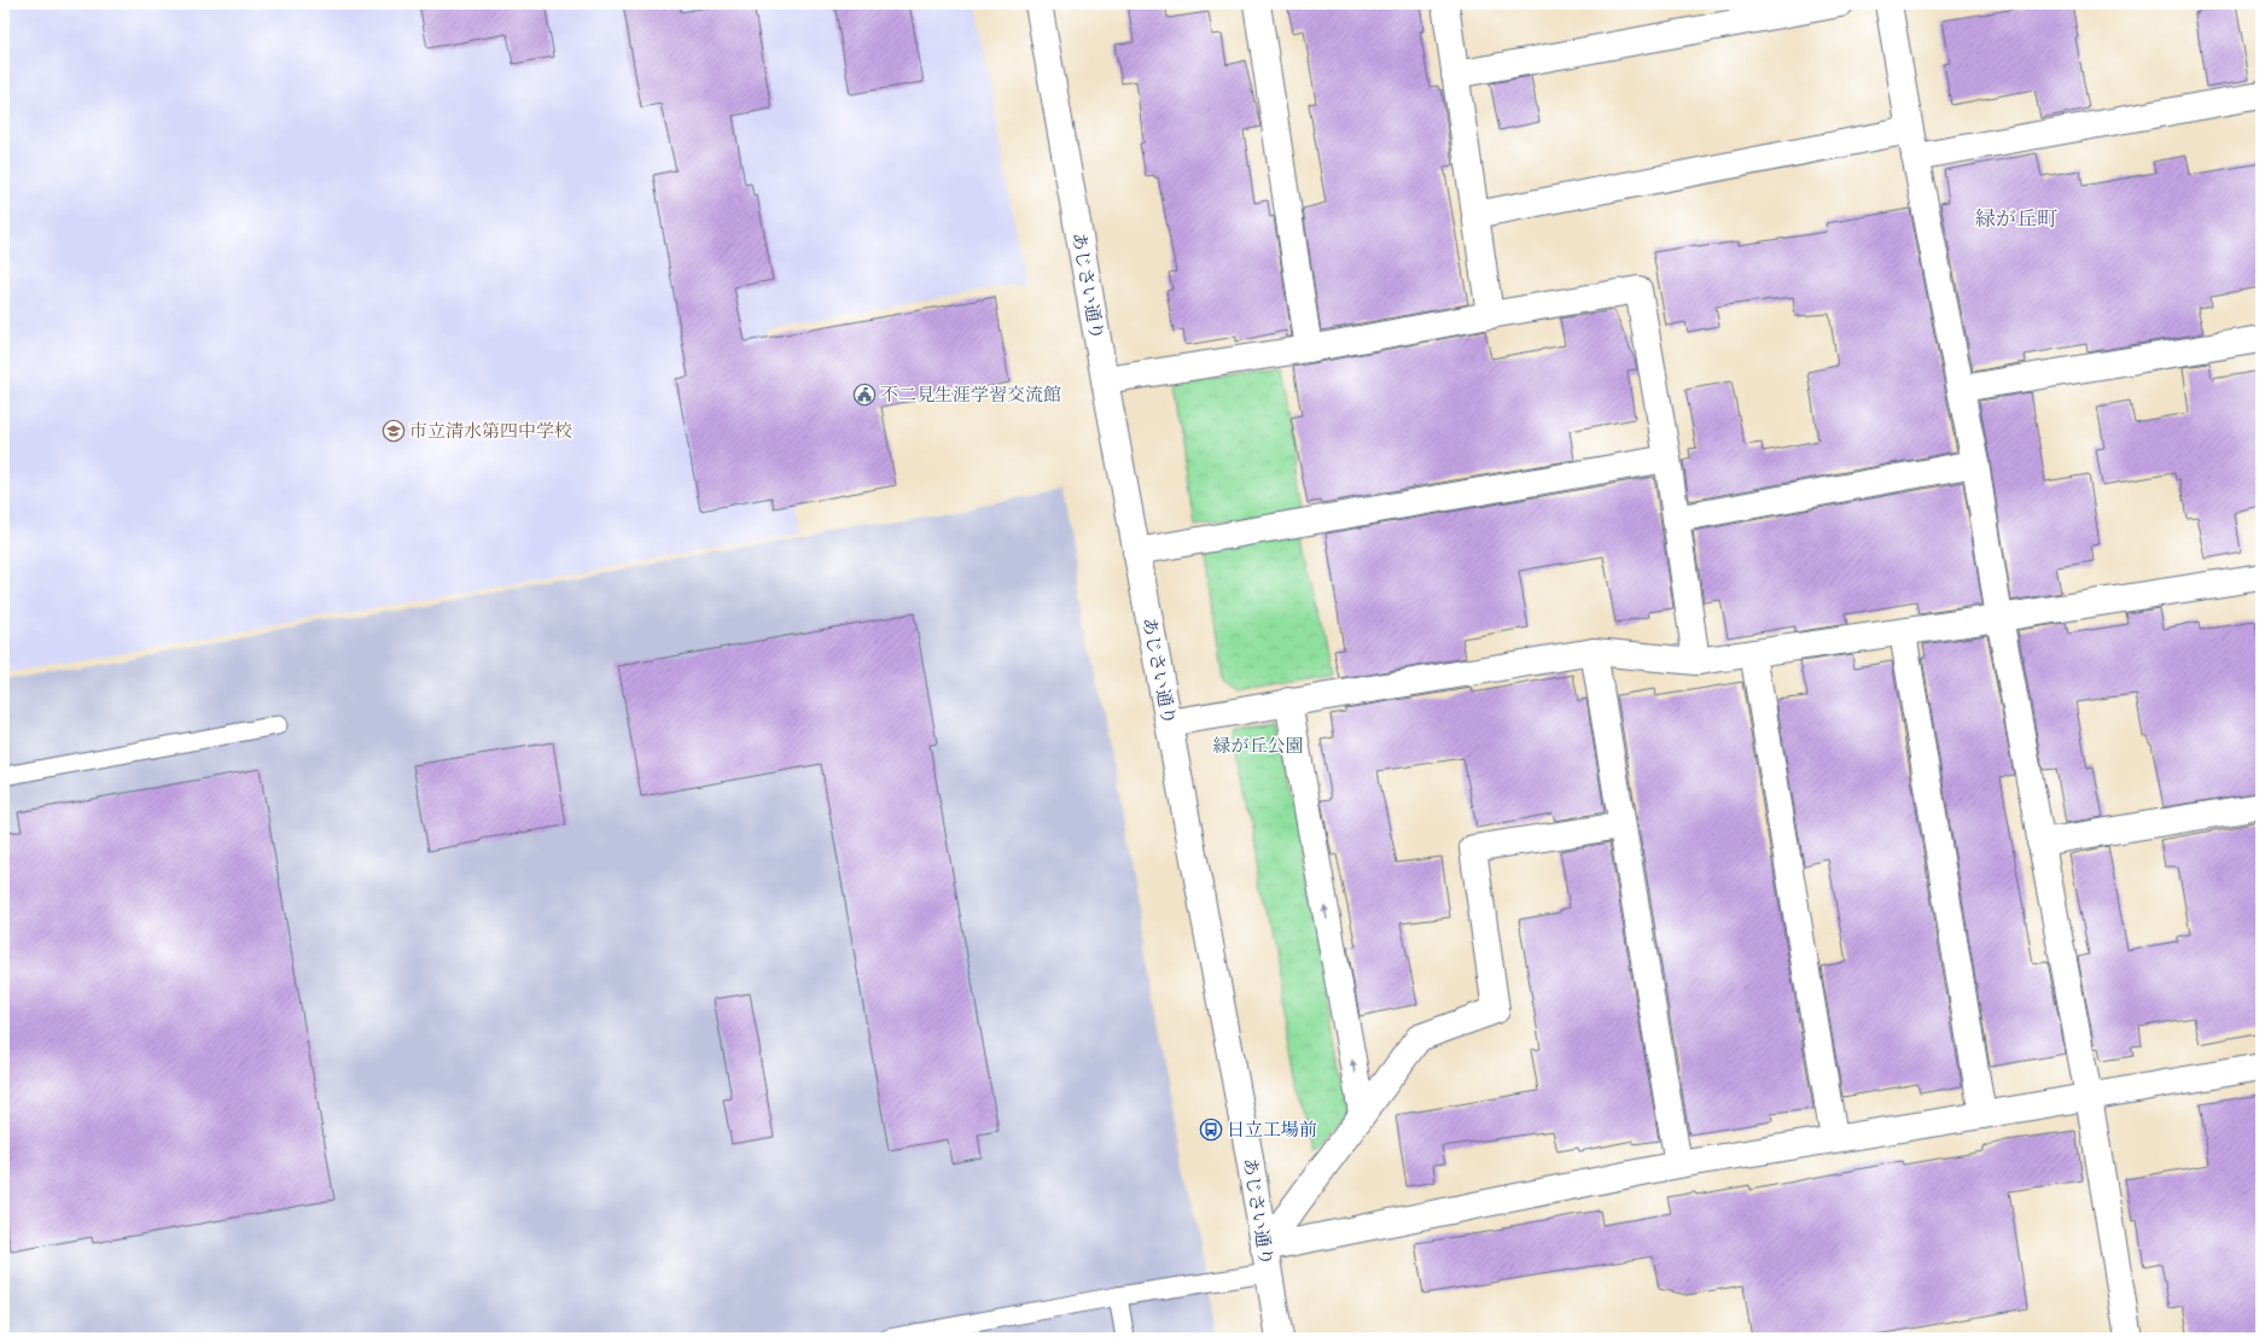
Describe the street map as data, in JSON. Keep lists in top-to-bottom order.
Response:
{
  "streets": {
    "street": ["あじさい通り"]
  },
  "districts": ["緑が丘町"],
  "parks": ["緑が丘公園"],
  "places": {
    "public building": ["不二見生涯学習交流館"],
    "school or university": ["市立清水第四中学校"],
    "bus stop": ["日立工場前"]
  }
}
